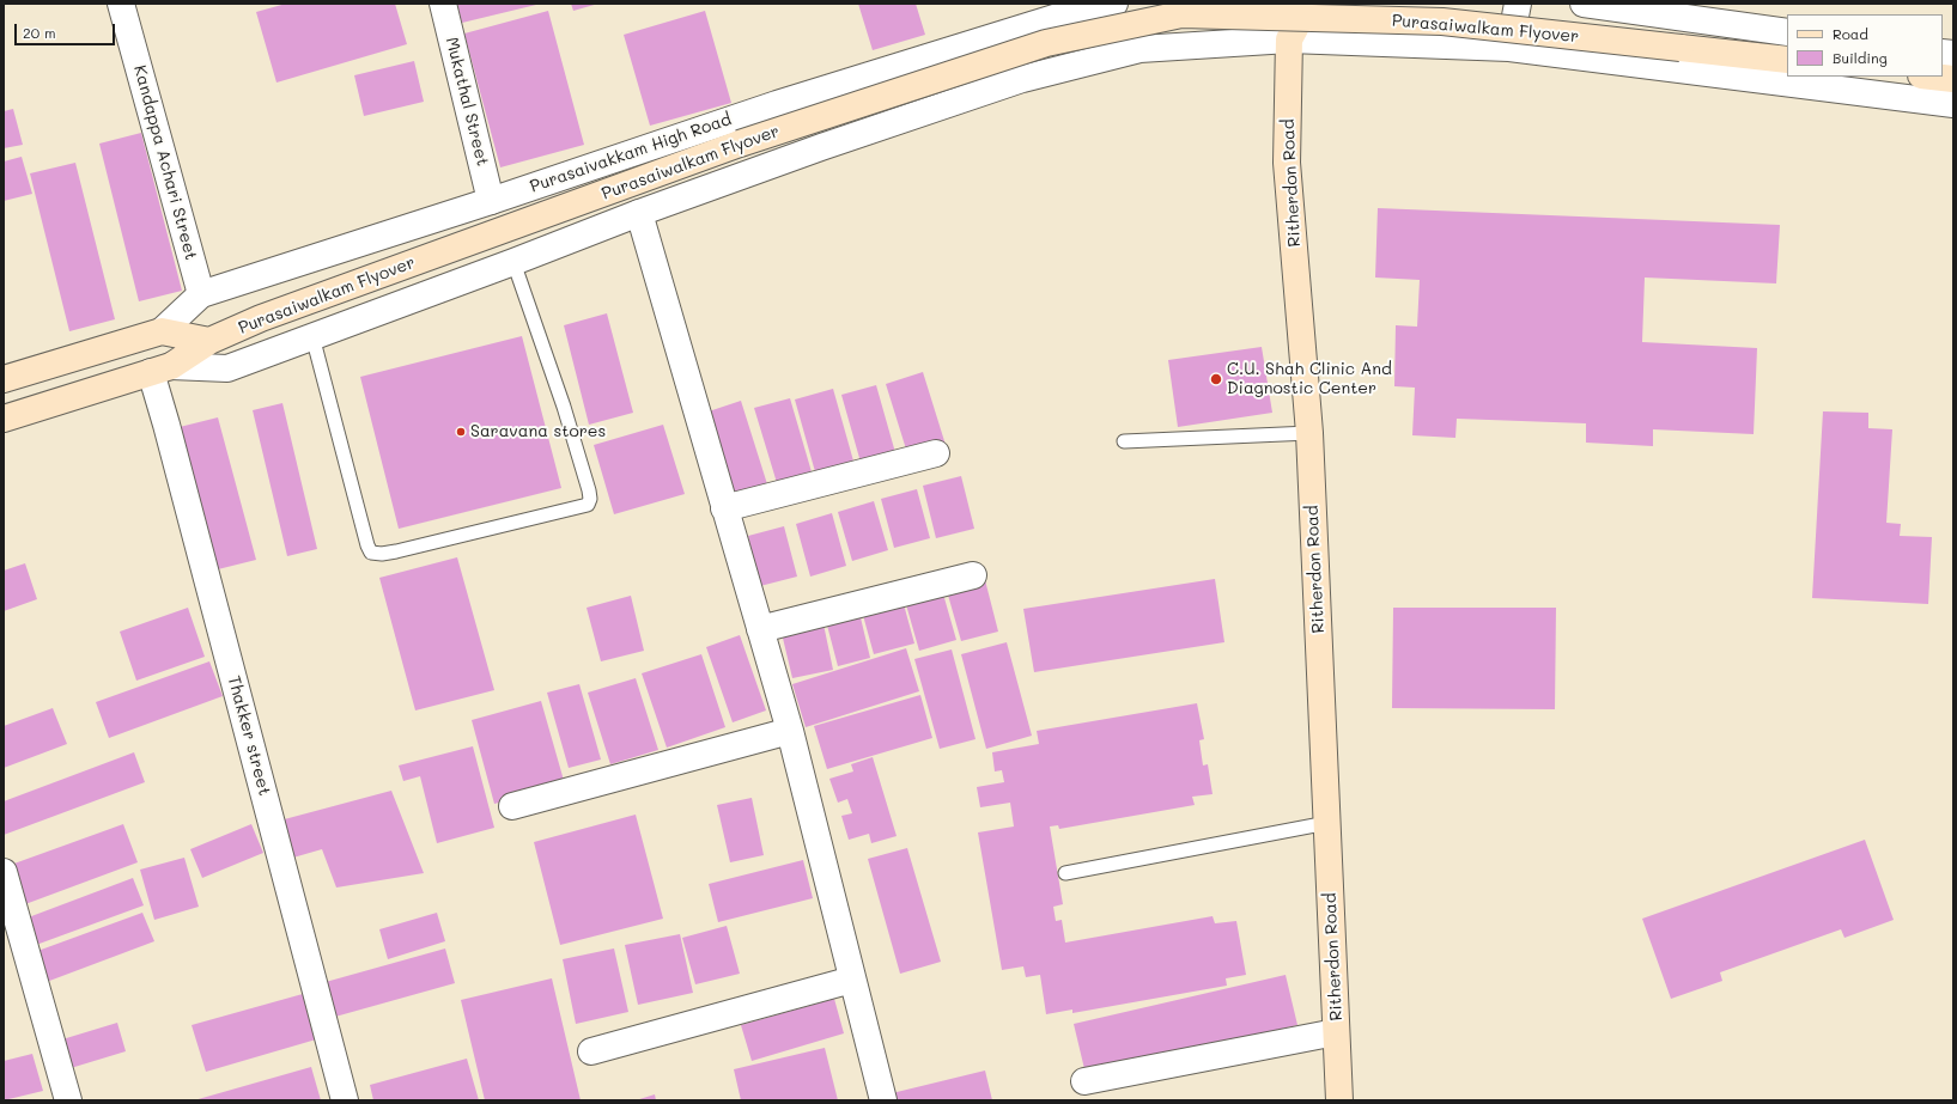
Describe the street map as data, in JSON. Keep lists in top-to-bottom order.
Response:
{
  "streets": {
    "main road": ["Purasaiwalkam Flyover", "Ritherdon Road"],
    "street": [
      "Mukathal Street",
      "Purasaivakkam High Road",
      "Kandappa Achari Street",
      "Thakker street"
    ]
  },
  "crossings": [
    ["Purasaiwalkam Flyover", "Thakker street"],
    ["Mukathal Street", "Purasaivakkam High Road"],
    ["Purasaivakkam High Road", "Kandappa Achari Street"]
  ],
  "places": ["C.U. Shah Clinic And Diagnostic Center", "Saravana stores"],
  "legend": ["Road", "Building"],
  "scale_bar": "20 m"
}
